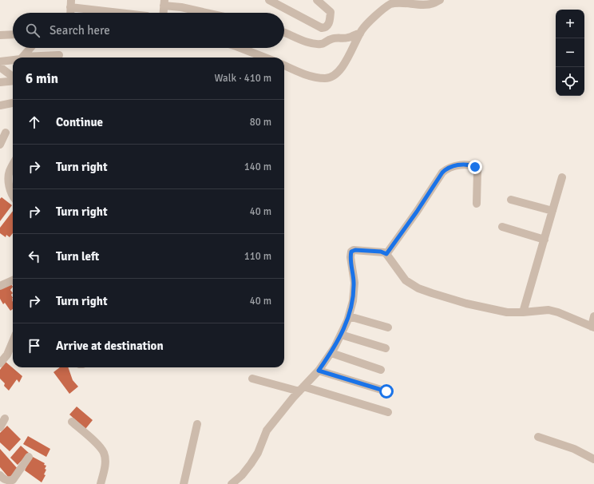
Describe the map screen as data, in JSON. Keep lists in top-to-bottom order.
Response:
{
  "page": {
    "map_buttons": ["+", "−"],
    "search": "Search here",
    "heading": ["6 min", "Walk · 410 m"],
    "list": [
      ["Continue", "80 m"],
      ["Turn right", "140 m"],
      ["Turn right", "40 m"],
      ["Turn left", "110 m"],
      ["Turn right", "40 m"],
      "Arrive at destination"
    ]
  }
}
